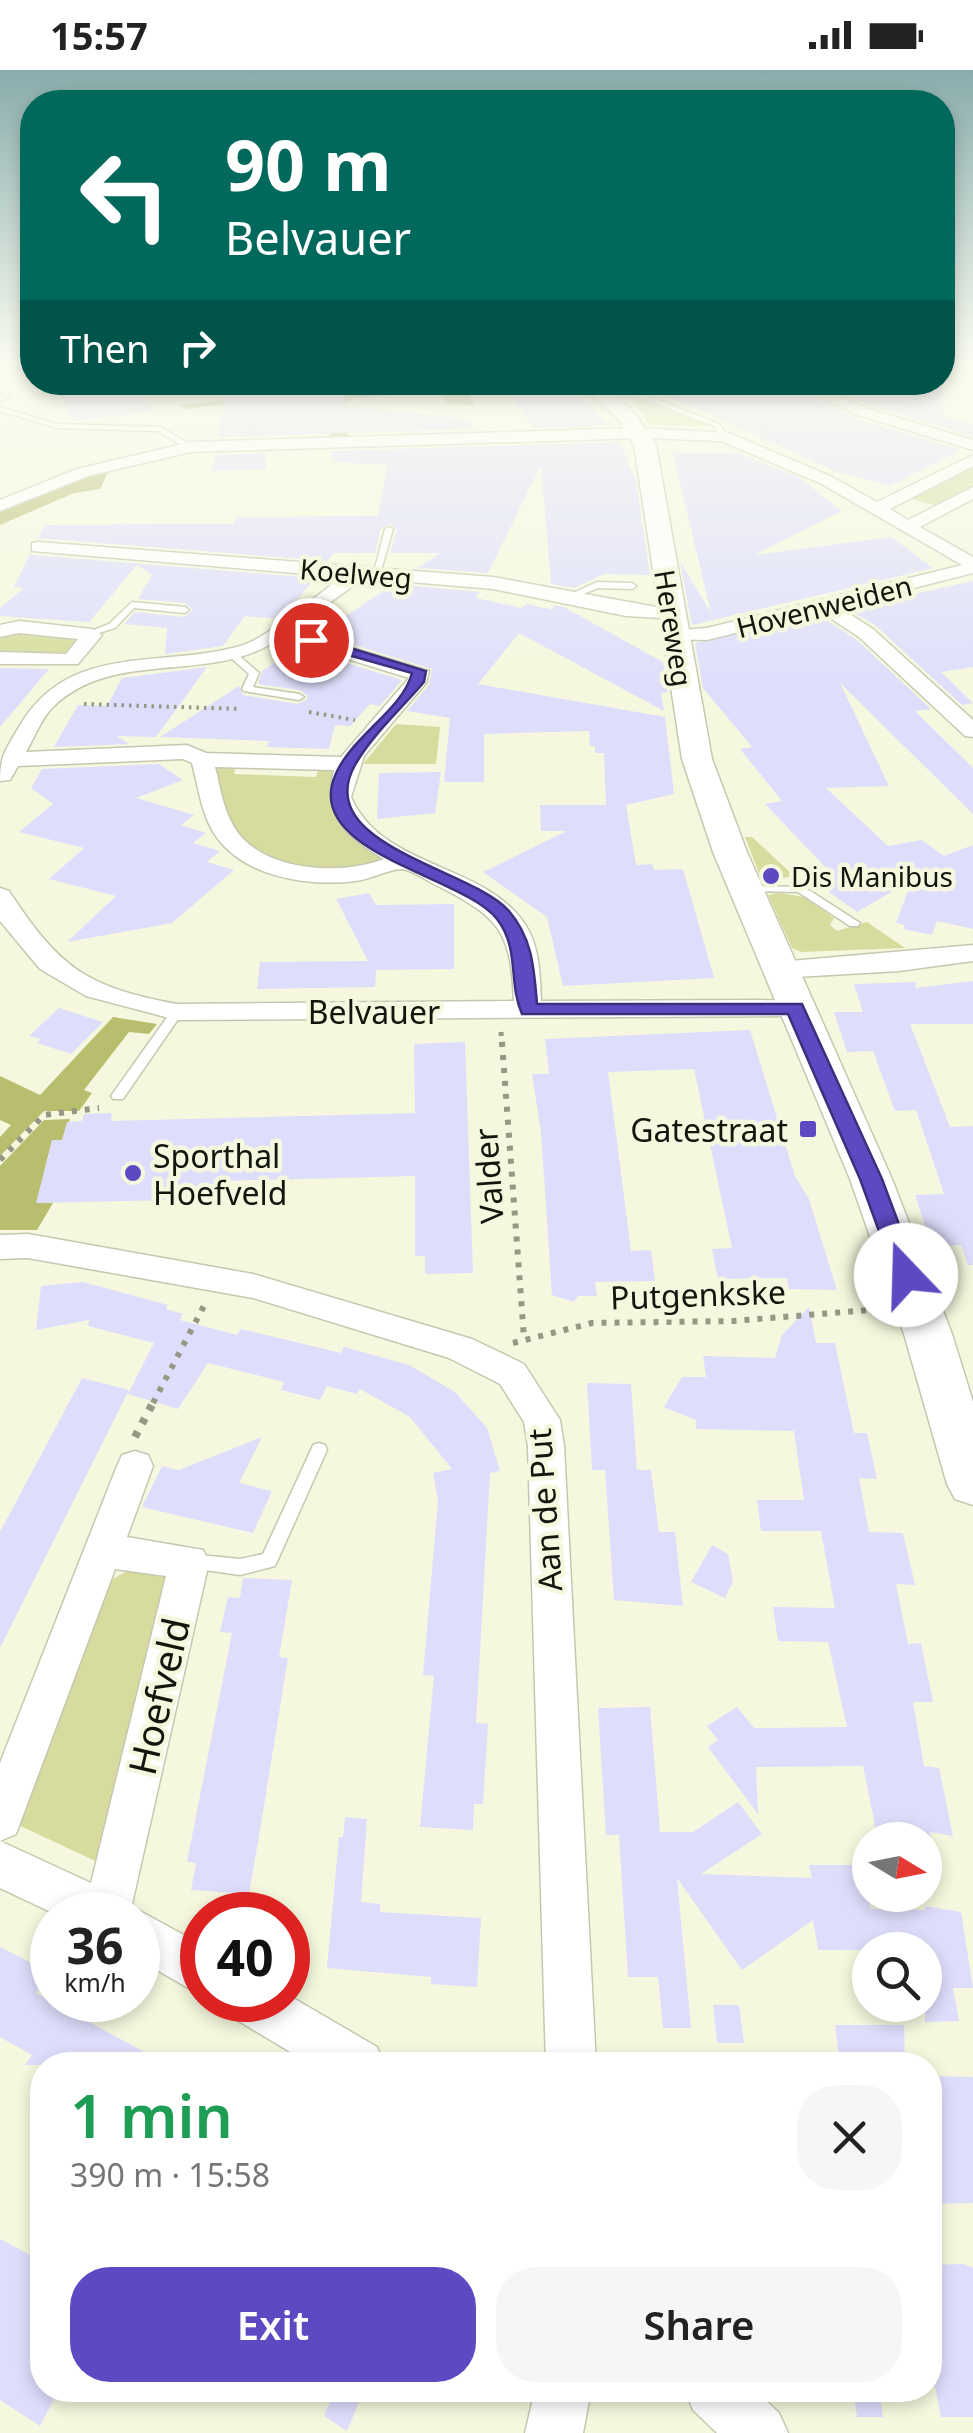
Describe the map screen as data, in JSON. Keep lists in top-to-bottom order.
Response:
{
  "streets": {
    "street": [
      "Koelweg",
      "Hovenweiden",
      "Hereweg",
      "Belvauer",
      "Aan de Put",
      "Hoefveld"
    ],
    "path": ["Valder", "Putgenkske"]
  },
  "crossings": [
    ["Koelweg", "Hovenweiden"],
    ["Koelweg", "Hereweg"],
    ["Hovenweiden", "Hereweg"],
    ["Hereweg", "Belvauer"],
    ["Hereweg", "Putgenkske"],
    ["Belvauer", "Valder"],
    ["Valder", "Putgenkske"],
    ["Putgenkske", "Aan de Put"]
  ],
  "places": {
    "other": ["Dis Manibus", "Sporthal Hoefveld"],
    "transit": ["Gatestraat"]
  },
  "north": "right",
  "page": {
    "status": "15:57",
    "turn": ["90 m", "Belvauer"],
    "then": "Then",
    "speed": "36 km/h",
    "limit": "40",
    "heading": ["1 min", "390 m · 15:58"],
    "buttons": ["Exit", "Share"]
  }
}
